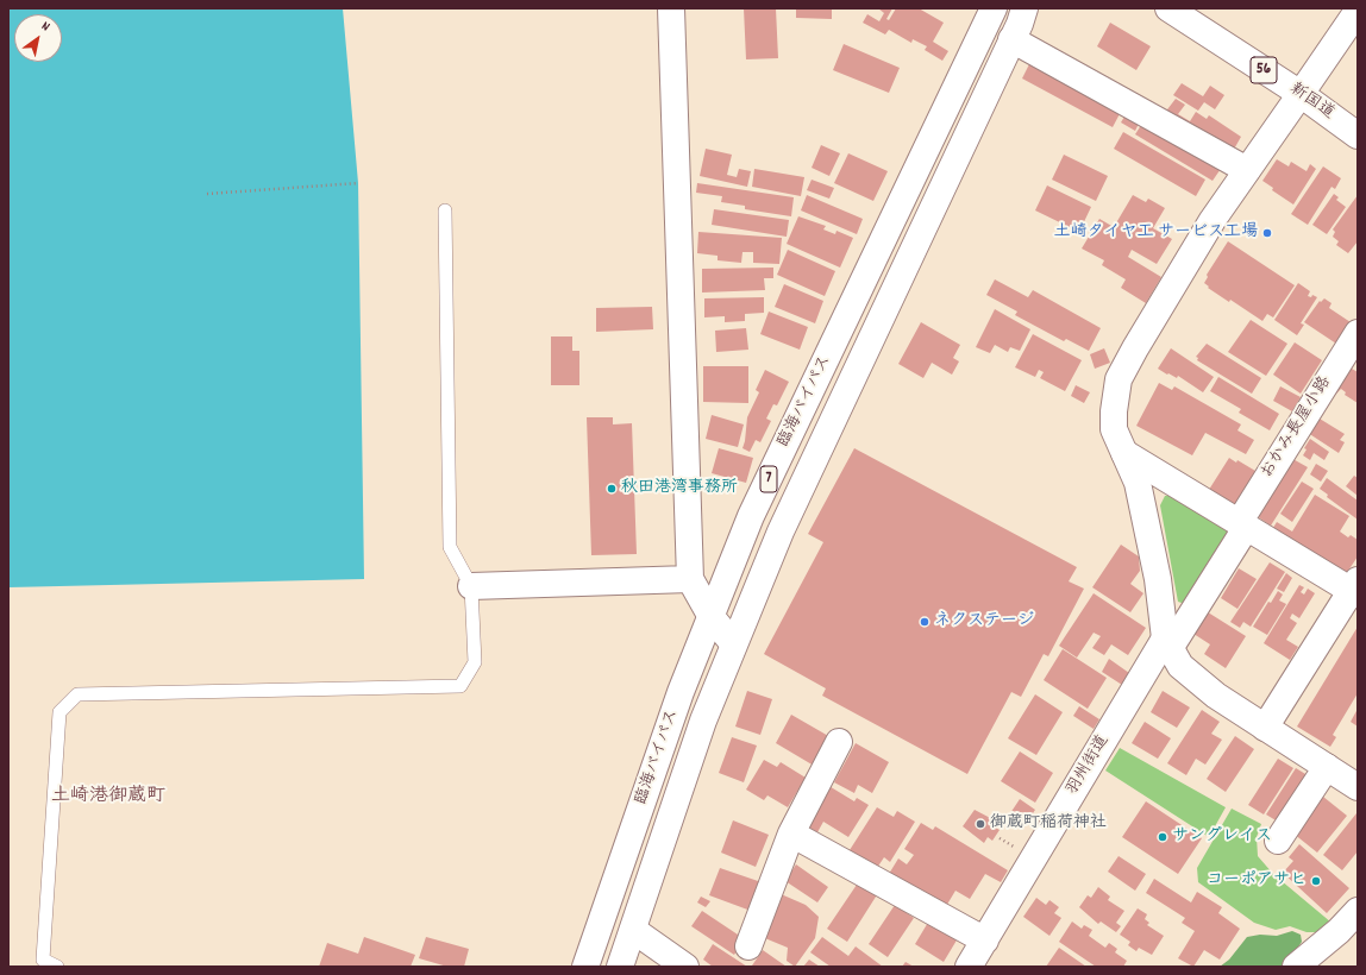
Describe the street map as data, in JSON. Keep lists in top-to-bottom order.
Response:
{
  "streets": {
    "main road": [
      "56",
      "新国道",
      "臨海バイパス",
      "おかみ長屋小路",
      "7",
      "羽州街道"
    ]
  },
  "crossings": [
    ["おかみ長屋小路", "羽州街道"]
  ],
  "districts": ["土崎港御蔵町"],
  "places": [
    "土崎タイヤ工 サービス工場",
    "秋田港湾事務所",
    "ネクステージ",
    "御蔵町稲荷神社",
    "サングレイス",
    "コーポアサヒ"
  ],
  "north": "top right"
}
